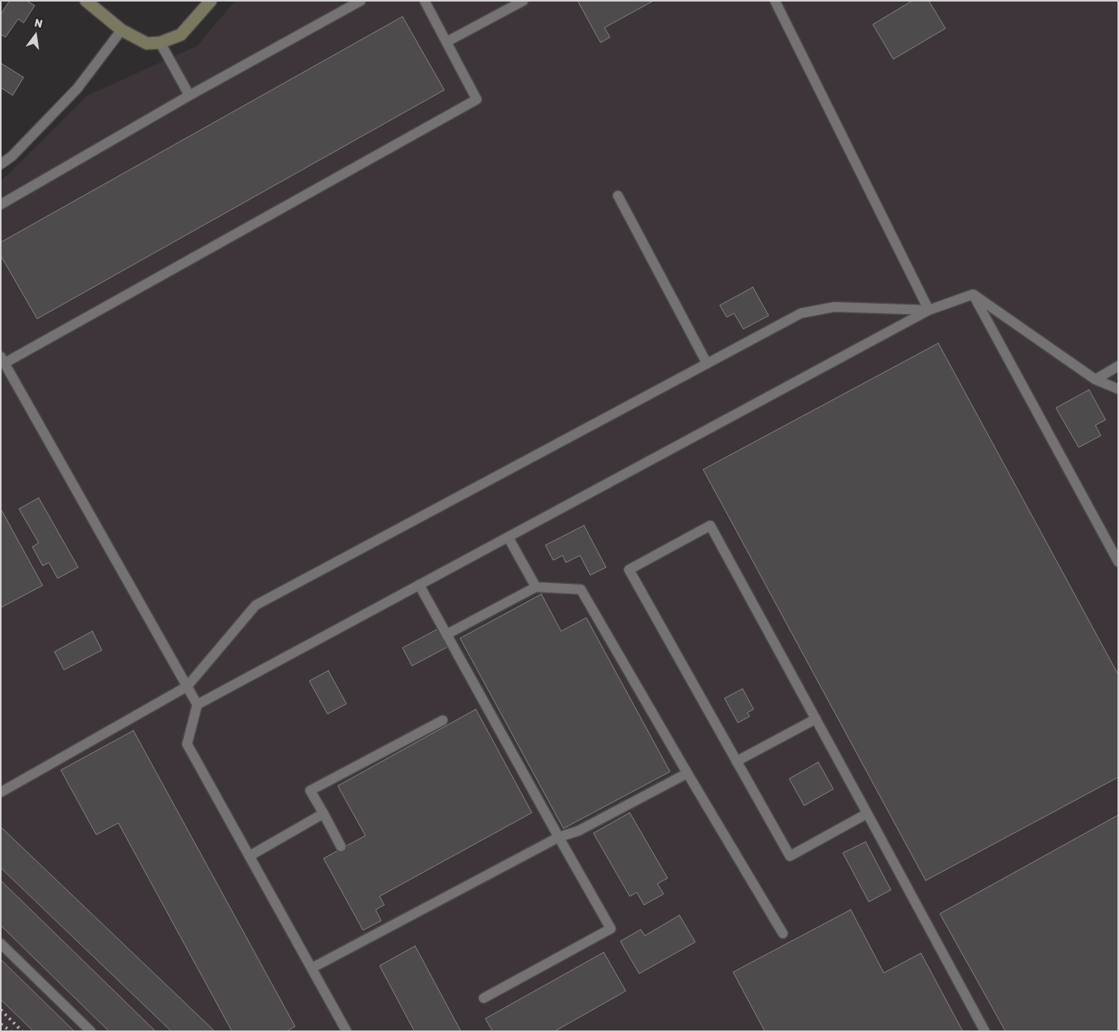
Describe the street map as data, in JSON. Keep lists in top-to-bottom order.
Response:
{
  "north": "top"
}
